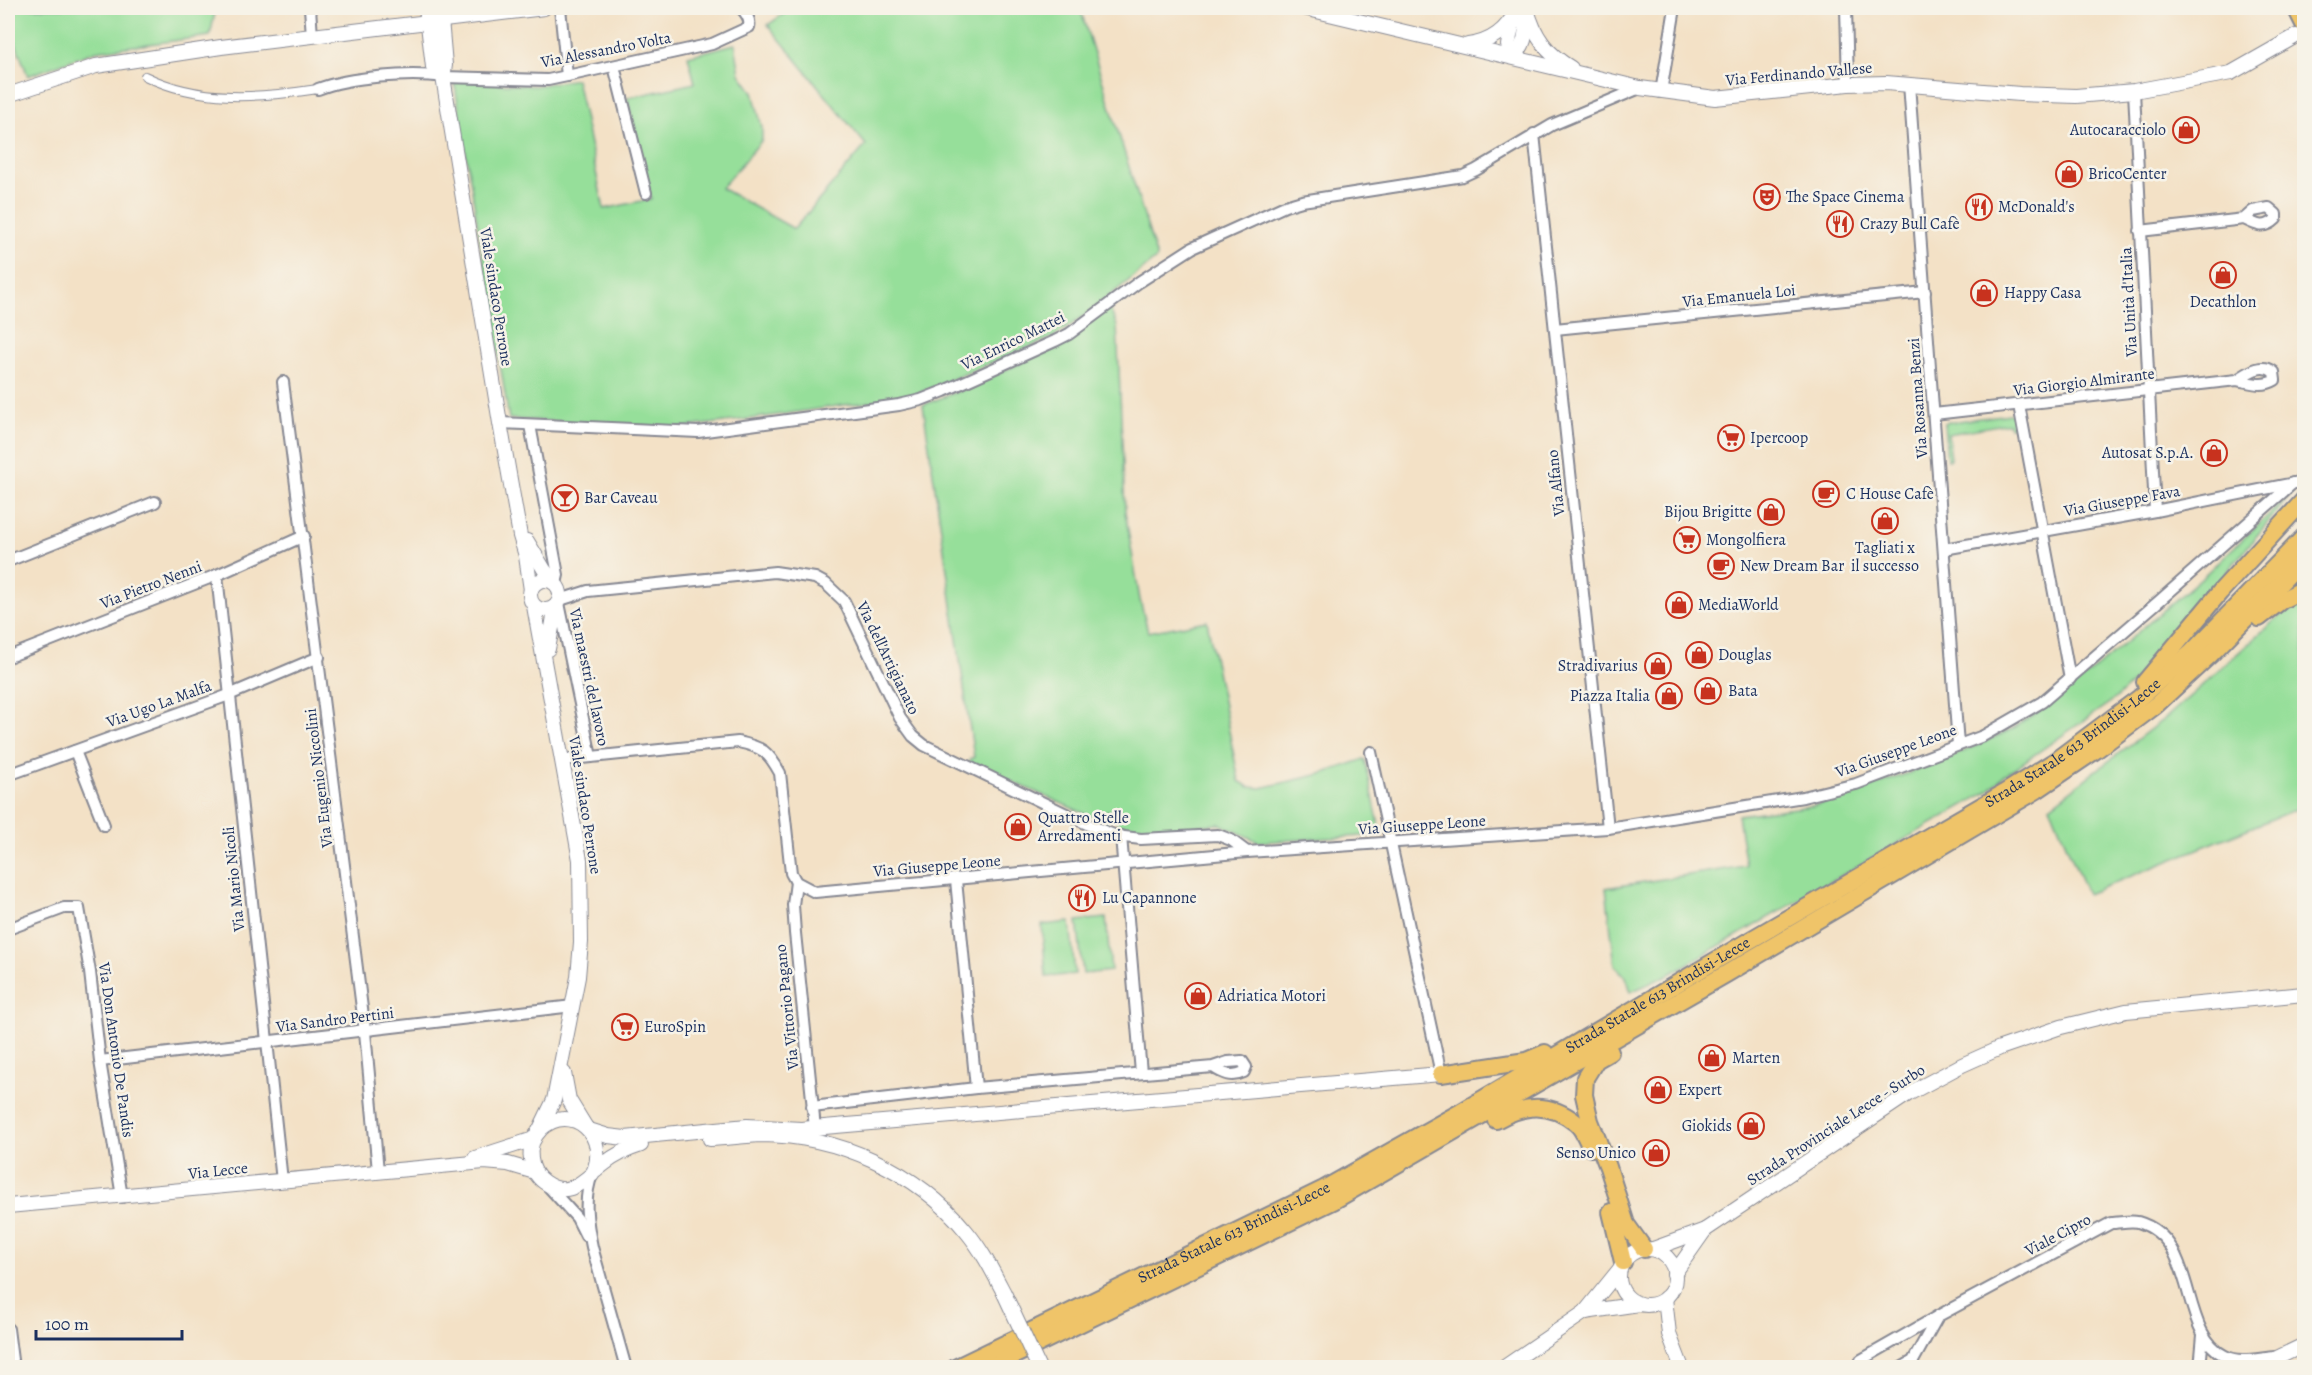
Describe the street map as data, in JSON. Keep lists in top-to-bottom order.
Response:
{
  "streets": {
    "highway": ["Strada Statale 613 Brindisi-Lecce"],
    "street": [
      "Via Alessandro Volta",
      "Via Ferdinando Vallese",
      "Via Emanuela Loi",
      "Viale sindaco Perrone",
      "Via Unità d'Italia",
      "Via Enrico Mattei",
      "Via Giorgio Almirante",
      "Via Rosanna Benzi",
      "Via Alfano",
      "Via Giuseppe Fava",
      "Via Pietro Nenni",
      "Via dell'Artigianato",
      "Via maestri del lavoro",
      "Via Ugo La Malfa",
      "Via Giuseppe Leone",
      "Via Eugenio Niccolini",
      "Via Mario Nicoli",
      "Via Vittorio Pagano",
      "Via Sandro Pertini",
      "Via Don Antonio De Pandis",
      "Strada Provinciale Lecce - Surbo",
      "Via Lecce",
      "Viale Cipro"
    ]
  },
  "crossings": [
    ["Via Alessandro Volta", "Viale sindaco Perrone"],
    ["Via Ferdinando Vallese", "Via Unità d'Italia"],
    ["Via Ferdinando Vallese", "Via Enrico Mattei"],
    ["Via Ferdinando Vallese", "Via Rosanna Benzi"],
    ["Via Emanuela Loi", "Via Rosanna Benzi"],
    ["Via Emanuela Loi", "Via Alfano"],
    ["Viale sindaco Perrone", "Via Enrico Mattei"],
    ["Viale sindaco Perrone", "Via dell'Artigianato"],
    ["Viale sindaco Perrone", "Via maestri del lavoro"],
    ["Viale sindaco Perrone", "Via Sandro Pertini"],
    ["Viale sindaco Perrone", "Via Lecce"],
    ["Via Unità d'Italia", "Via Giorgio Almirante"],
    ["Via Unità d'Italia", "Via Giuseppe Fava"],
    ["Via Enrico Mattei", "Via Alfano"],
    ["Via Giorgio Almirante", "Via Rosanna Benzi"],
    ["Via Rosanna Benzi", "Via Giuseppe Fava"],
    ["Via Rosanna Benzi", "Via Giuseppe Leone"],
    ["Via Alfano", "Via Giuseppe Leone"],
    ["Via Giuseppe Fava", "Via Giuseppe Leone"],
    ["Via Pietro Nenni", "Via Eugenio Niccolini"],
    ["Via Pietro Nenni", "Via Mario Nicoli"],
    ["Via dell'Artigianato", "Via maestri del lavoro"],
    ["Via dell'Artigianato", "Via Giuseppe Leone"],
    ["Via Ugo La Malfa", "Via Eugenio Niccolini"],
    ["Via Ugo La Malfa", "Via Mario Nicoli"],
    ["Via Giuseppe Leone", "Via Vittorio Pagano"],
    ["Via Eugenio Niccolini", "Via Sandro Pertini"],
    ["Via Eugenio Niccolini", "Via Lecce"],
    ["Via Mario Nicoli", "Via Sandro Pertini"],
    ["Via Mario Nicoli", "Via Lecce"],
    ["Via Sandro Pertini", "Via Don Antonio De Pandis"],
    ["Via Don Antonio De Pandis", "Via Lecce"]
  ],
  "places": {
    "shop": [
      "Autocaracciolo",
      "BricoCenter",
      "Decathlon",
      "Happy Casa",
      "Autosat S.p.A.",
      "Bijou Brigitte",
      "Tagliati x il successo",
      "MediaWorld",
      "Douglas",
      "Stradivarius",
      "Bata",
      "Piazza Italia",
      "Quattro Stelle Arredamenti",
      "Adriatica Motori",
      "Marten",
      "Expert",
      "Giokids",
      "Senso Unico"
    ],
    "theatre": ["The Space Cinema"],
    "restaurant": ["McDonald's", "Crazy Bull Cafè", "Lu Capannone"],
    "supermarket": ["Ipercoop", "Mongolfiera", "EuroSpin"],
    "cafe": ["C House Cafè", "New Dream Bar"],
    "bar": ["Bar Caveau"]
  },
  "scale_bar": "100 m"
}
